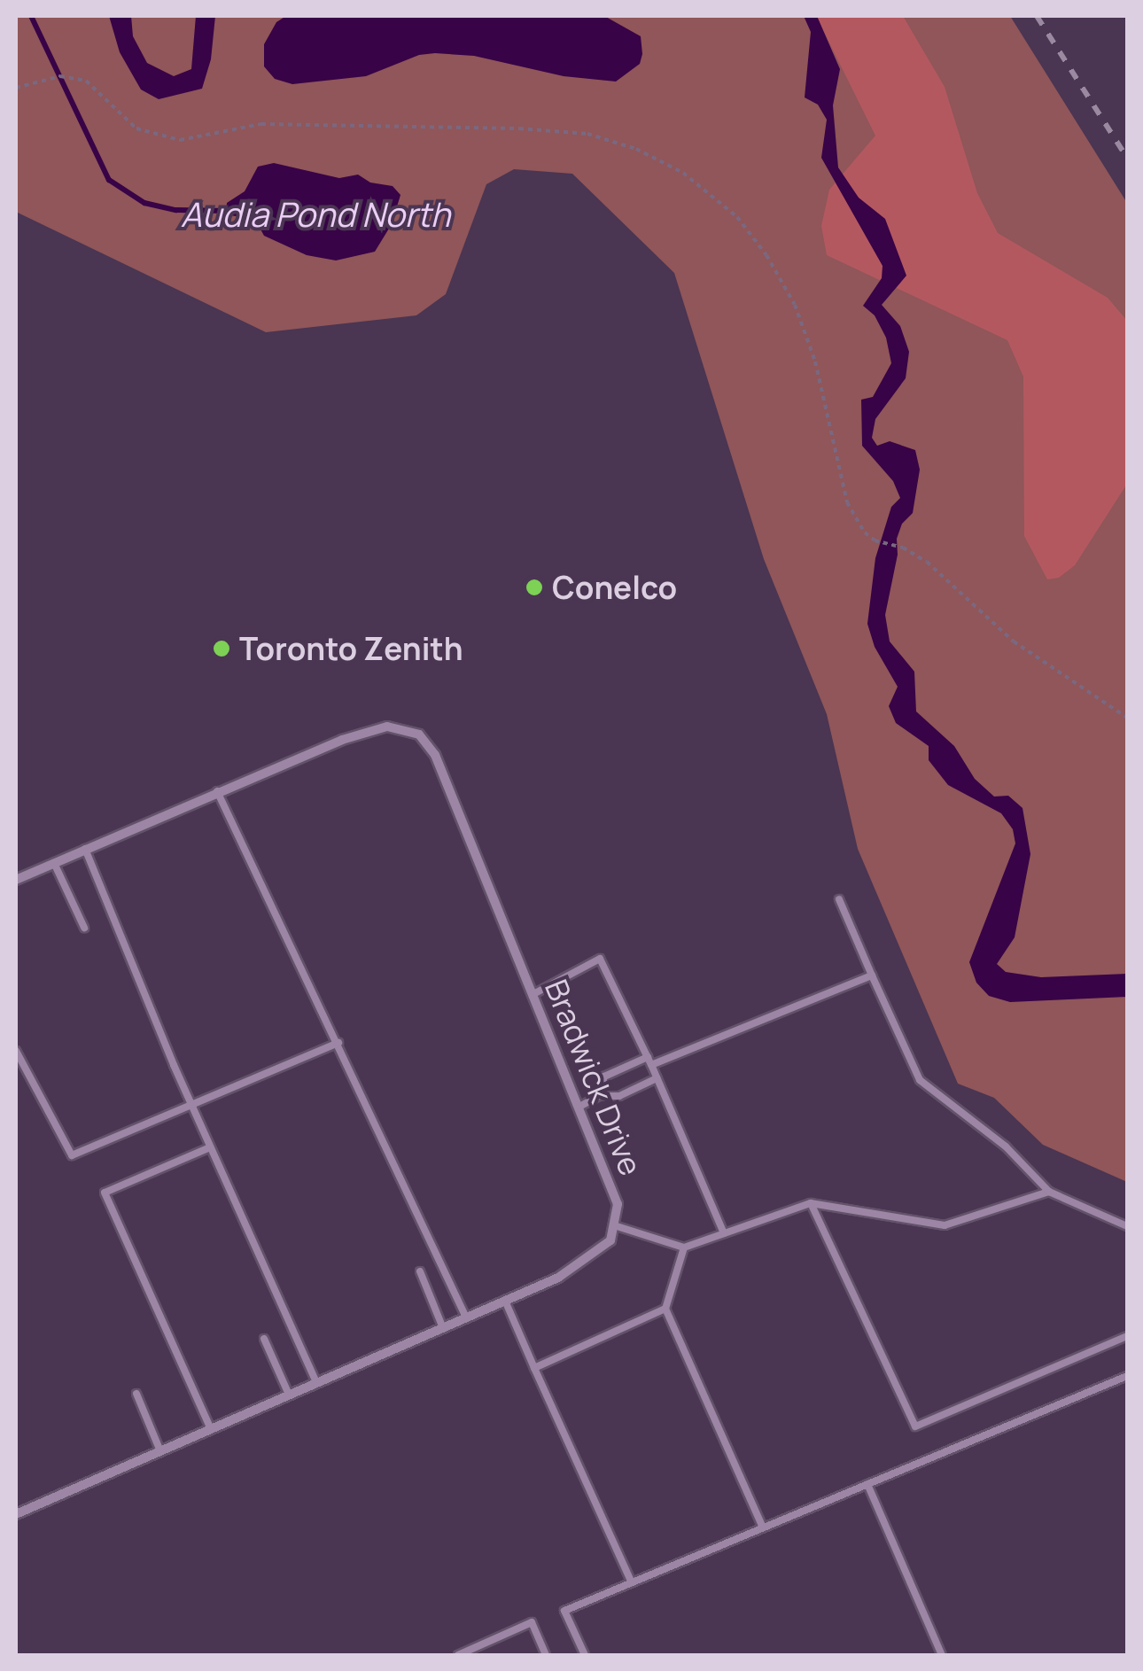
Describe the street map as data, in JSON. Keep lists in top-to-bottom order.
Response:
{
  "streets": {
    "street": ["Bradwick Drive"]
  },
  "water": ["Audia Pond North"],
  "places": ["Conelco", "Toronto Zenith"]
}
